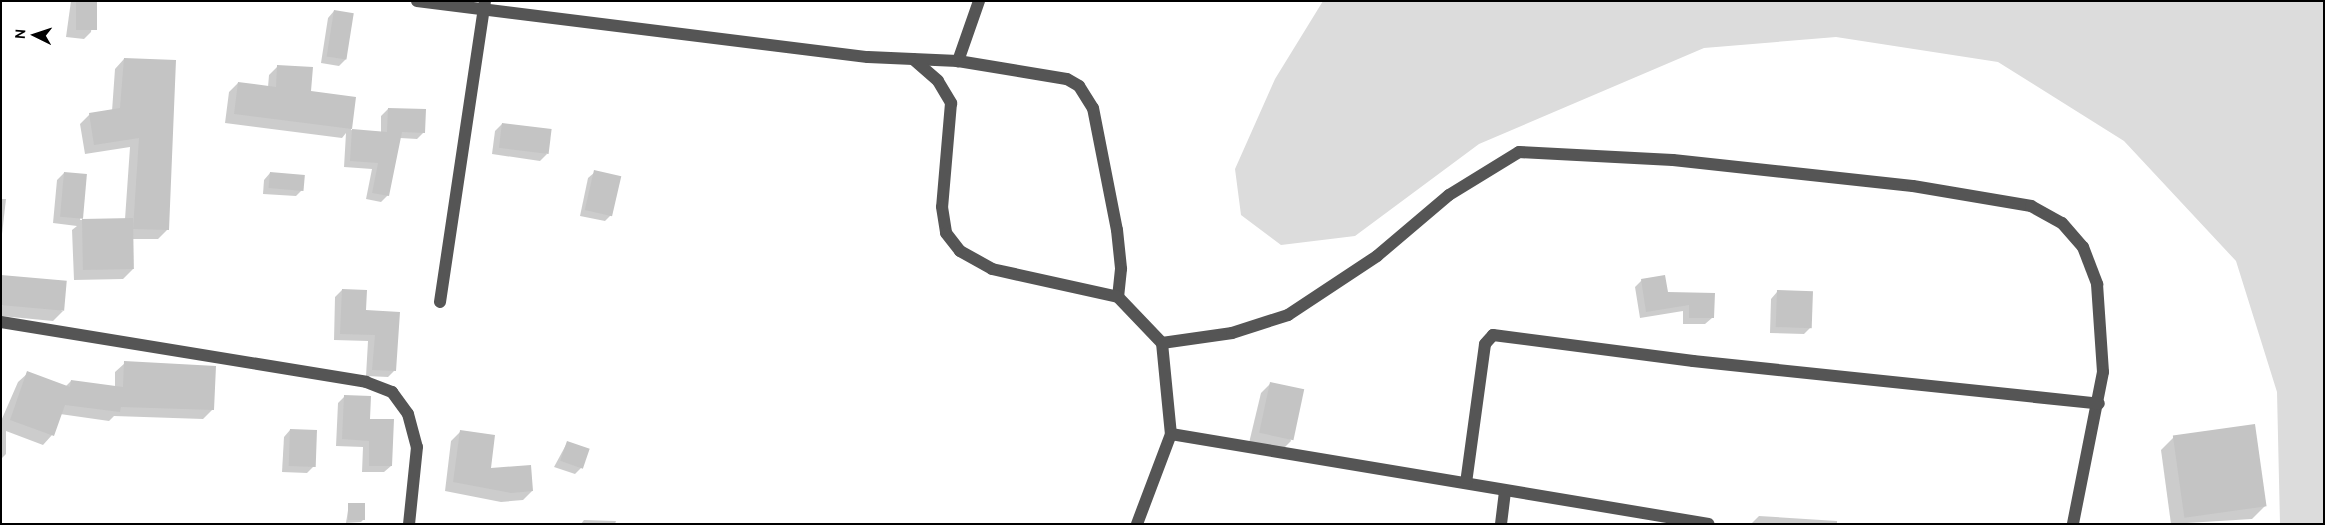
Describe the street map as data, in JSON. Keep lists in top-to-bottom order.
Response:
{
  "north": "left"
}
